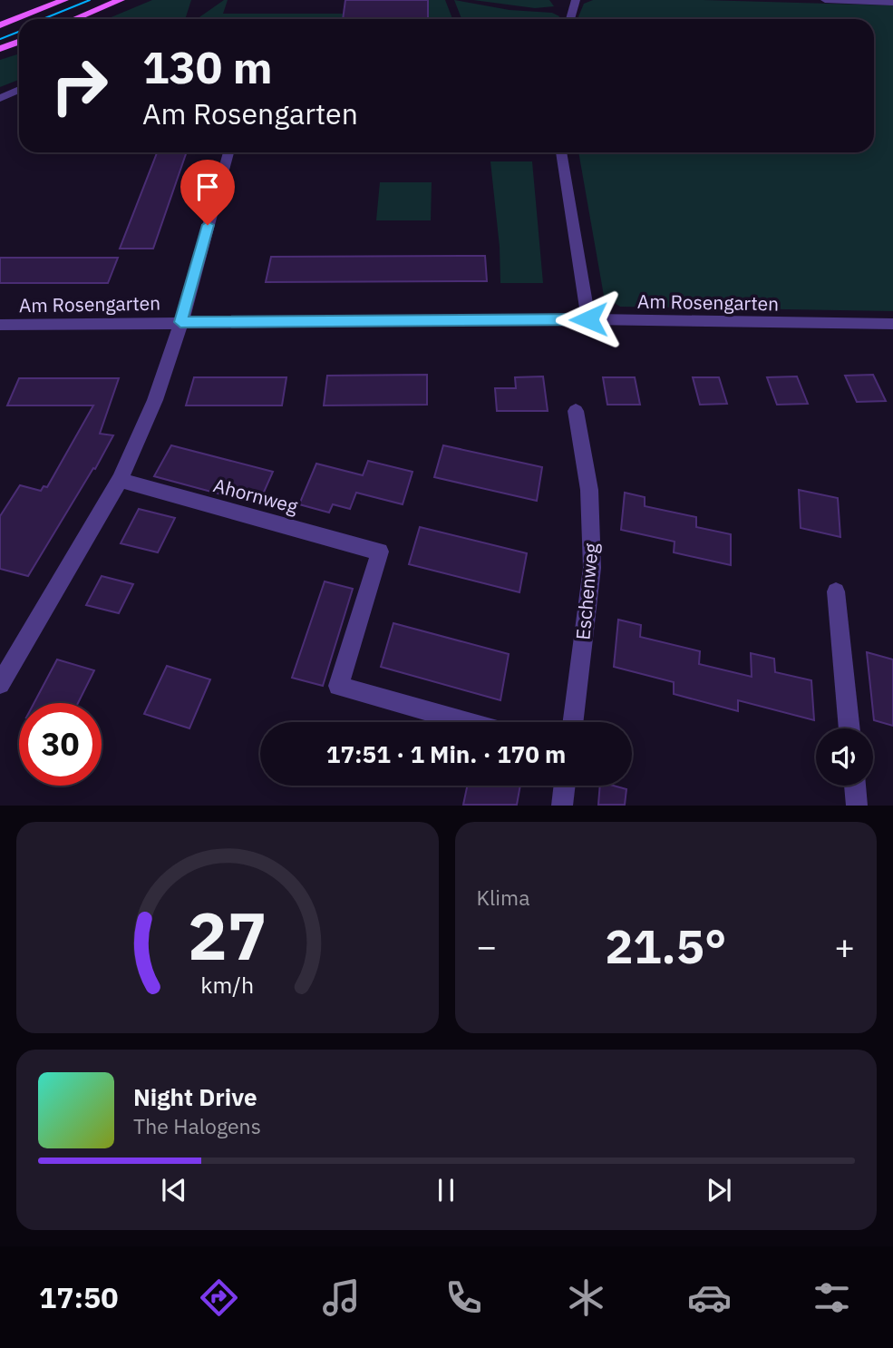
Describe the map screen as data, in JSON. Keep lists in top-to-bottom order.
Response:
{
  "streets": {
    "street": ["Am Rosengarten", "Ahornweg", "Eschenweg"]
  },
  "page": {
    "turn": ["130 m", "Am Rosengarten"],
    "limit": "30",
    "trip": "17:51 · 1 Min. · 170 m",
    "tile": "Klima",
    "heat": ["−", "21.5°", "+"],
    "song": ["Night Drive", "The Halogens"],
    "tabs": "17:50",
    "gauge": ["27", "km/h"]
  }
}
